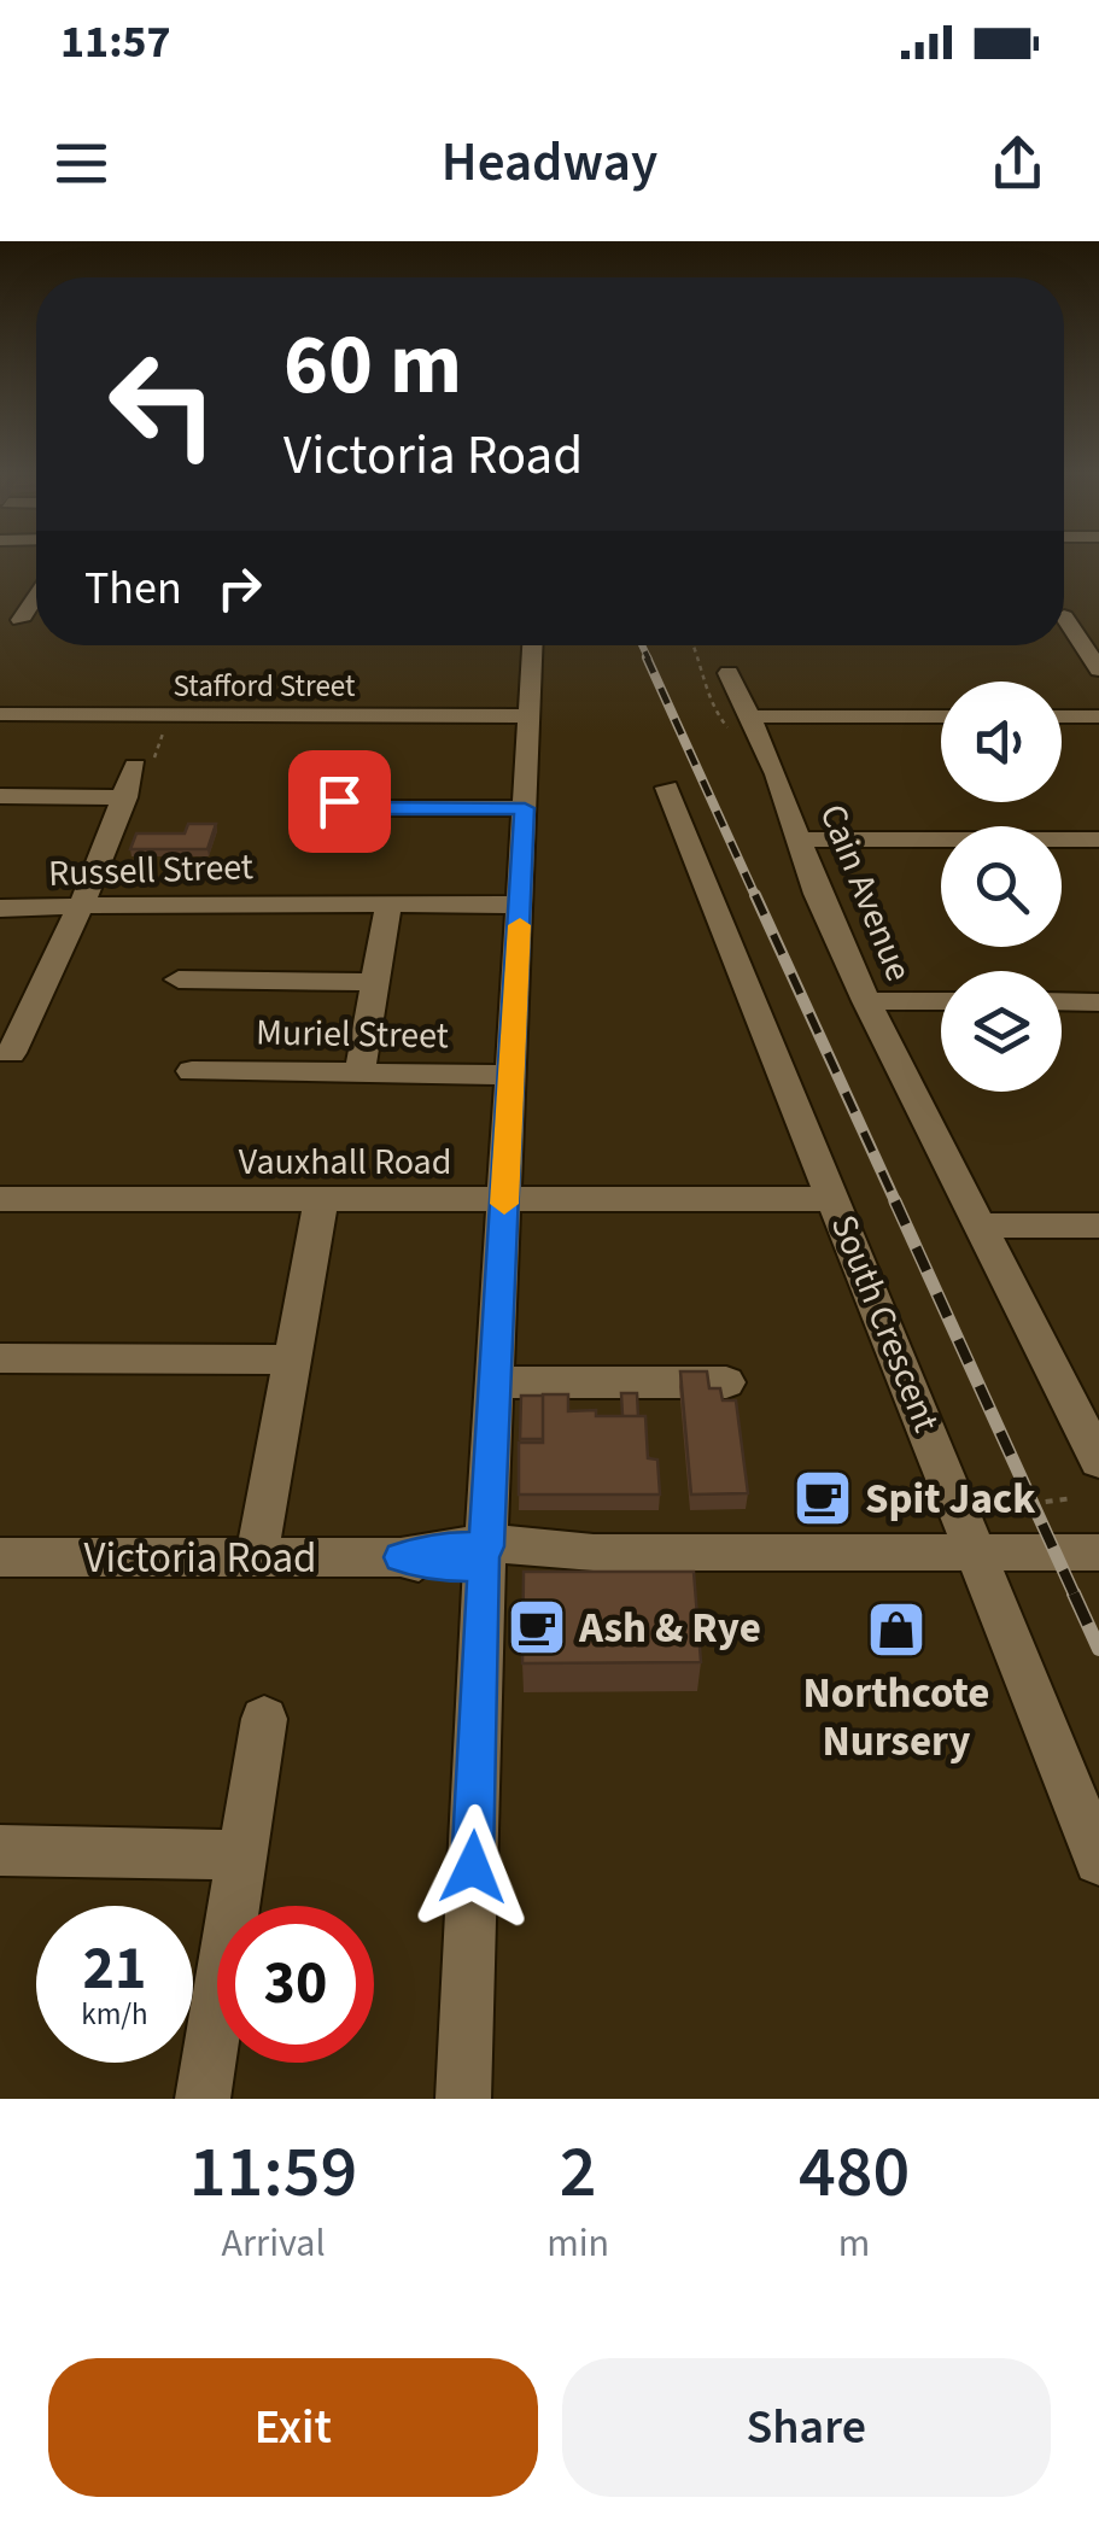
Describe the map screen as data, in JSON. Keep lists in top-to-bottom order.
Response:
{
  "streets": {
    "street": [
      "Stafford Street",
      "Russell Street",
      "Cain Avenue",
      "Muriel Street",
      "Vauxhall Road",
      "South Crescent",
      "Victoria Road"
    ]
  },
  "crossings": [
    ["Vauxhall Road", "South Crescent"],
    ["South Crescent", "Victoria Road"]
  ],
  "places": {
    "cafe": ["Spit Jack", "Ash & Rye"],
    "shop": ["Northcote Nursery"]
  },
  "page": {
    "status": "11:57",
    "header": "Headway",
    "turn": ["60 m", "Victoria Road"],
    "then": "Then",
    "speed": "21 km/h",
    "limit": "30",
    "eta": [
      "11:59",
      "Arrival",
      "2",
      "min",
      "480",
      "m"
    ],
    "buttons": ["Exit", "Share"]
  }
}
